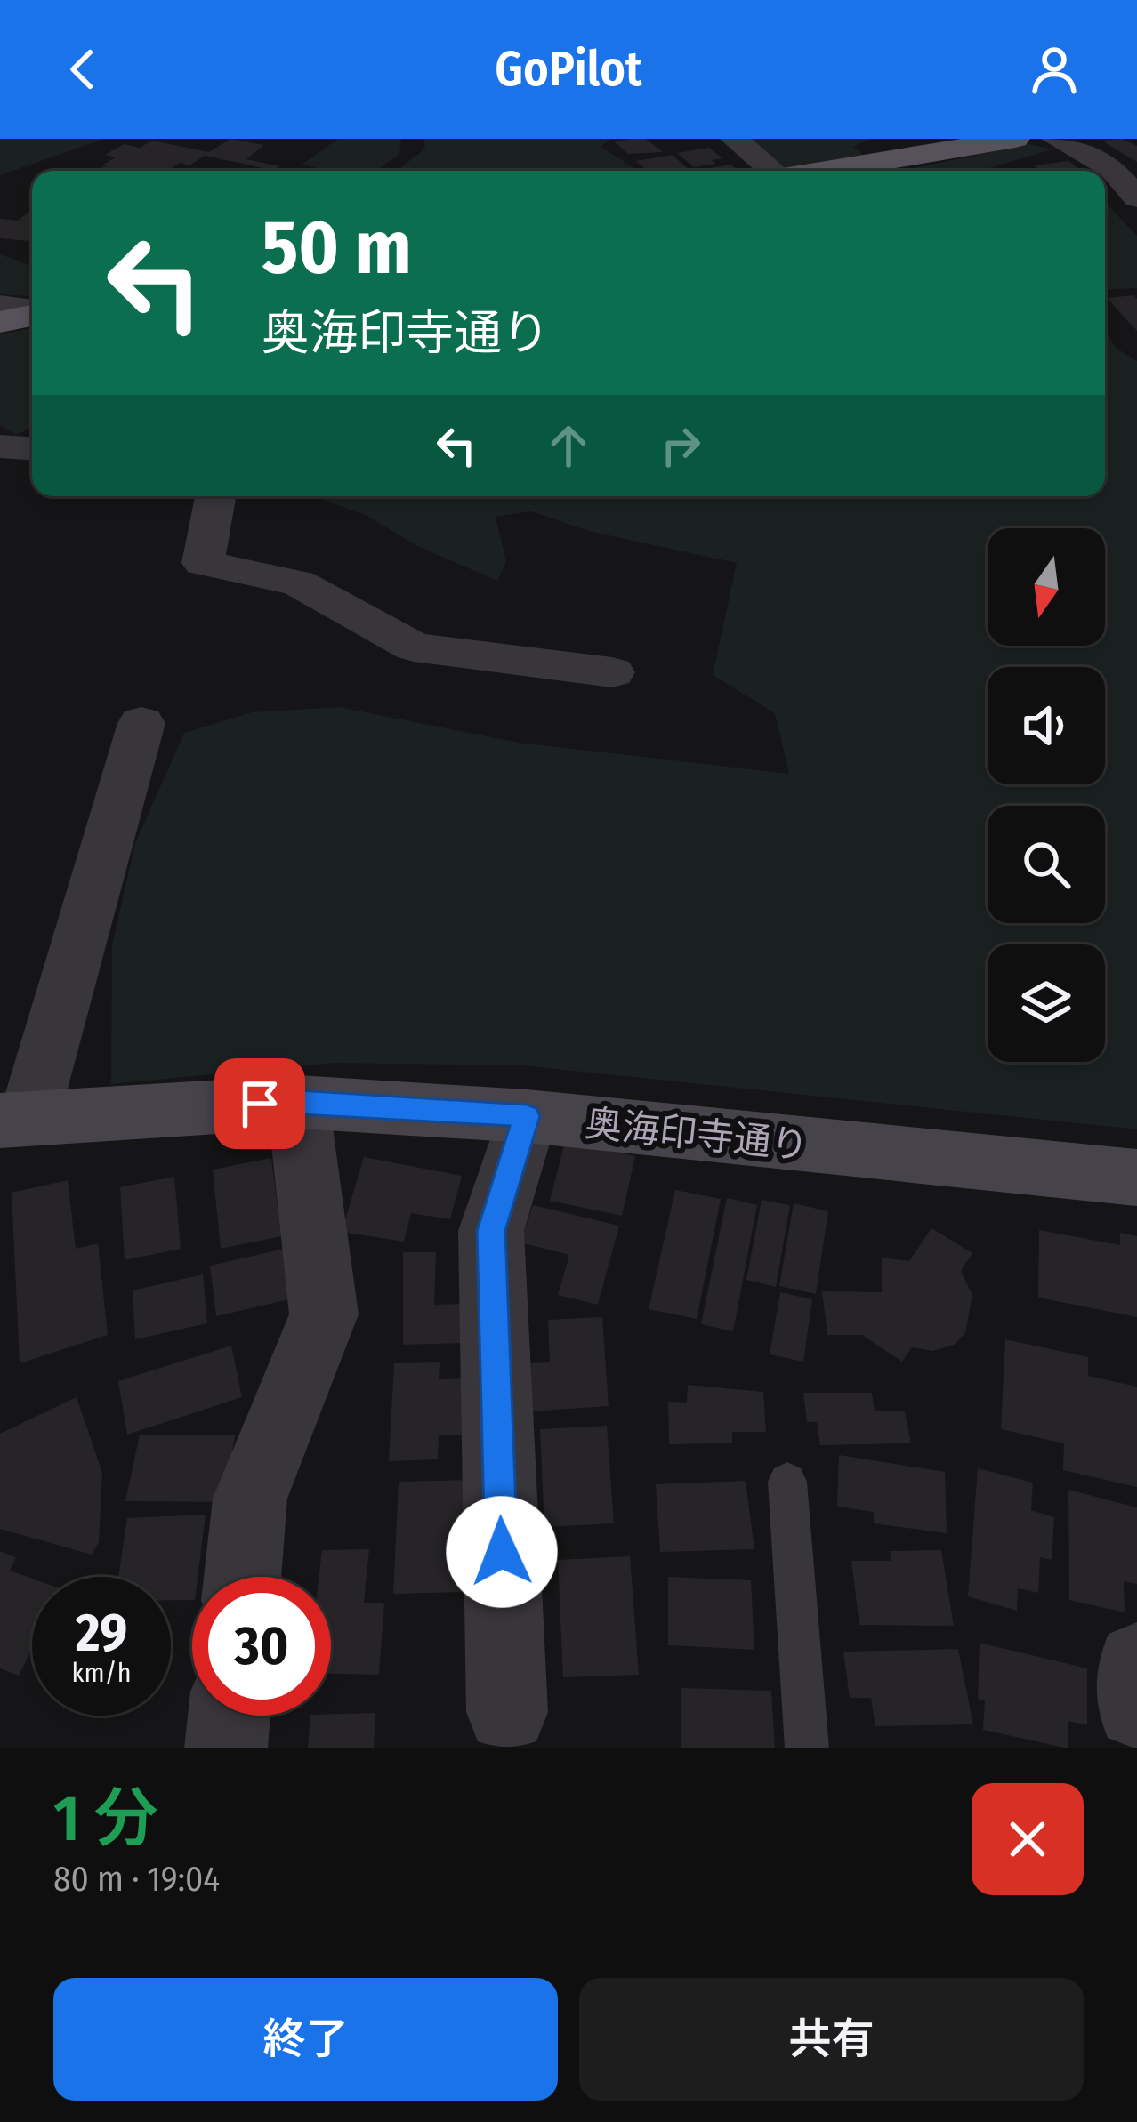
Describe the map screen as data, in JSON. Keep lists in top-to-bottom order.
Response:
{
  "streets": {
    "street": ["奥海印寺通り"]
  },
  "north": "bottom",
  "page": {
    "header": "GoPilot",
    "turn": ["50 m", "奥海印寺通り"],
    "speed": "29 km/h",
    "limit": "30",
    "heading": ["1 分", "80 m · 19:04"],
    "buttons": ["終了", "共有"]
  }
}
